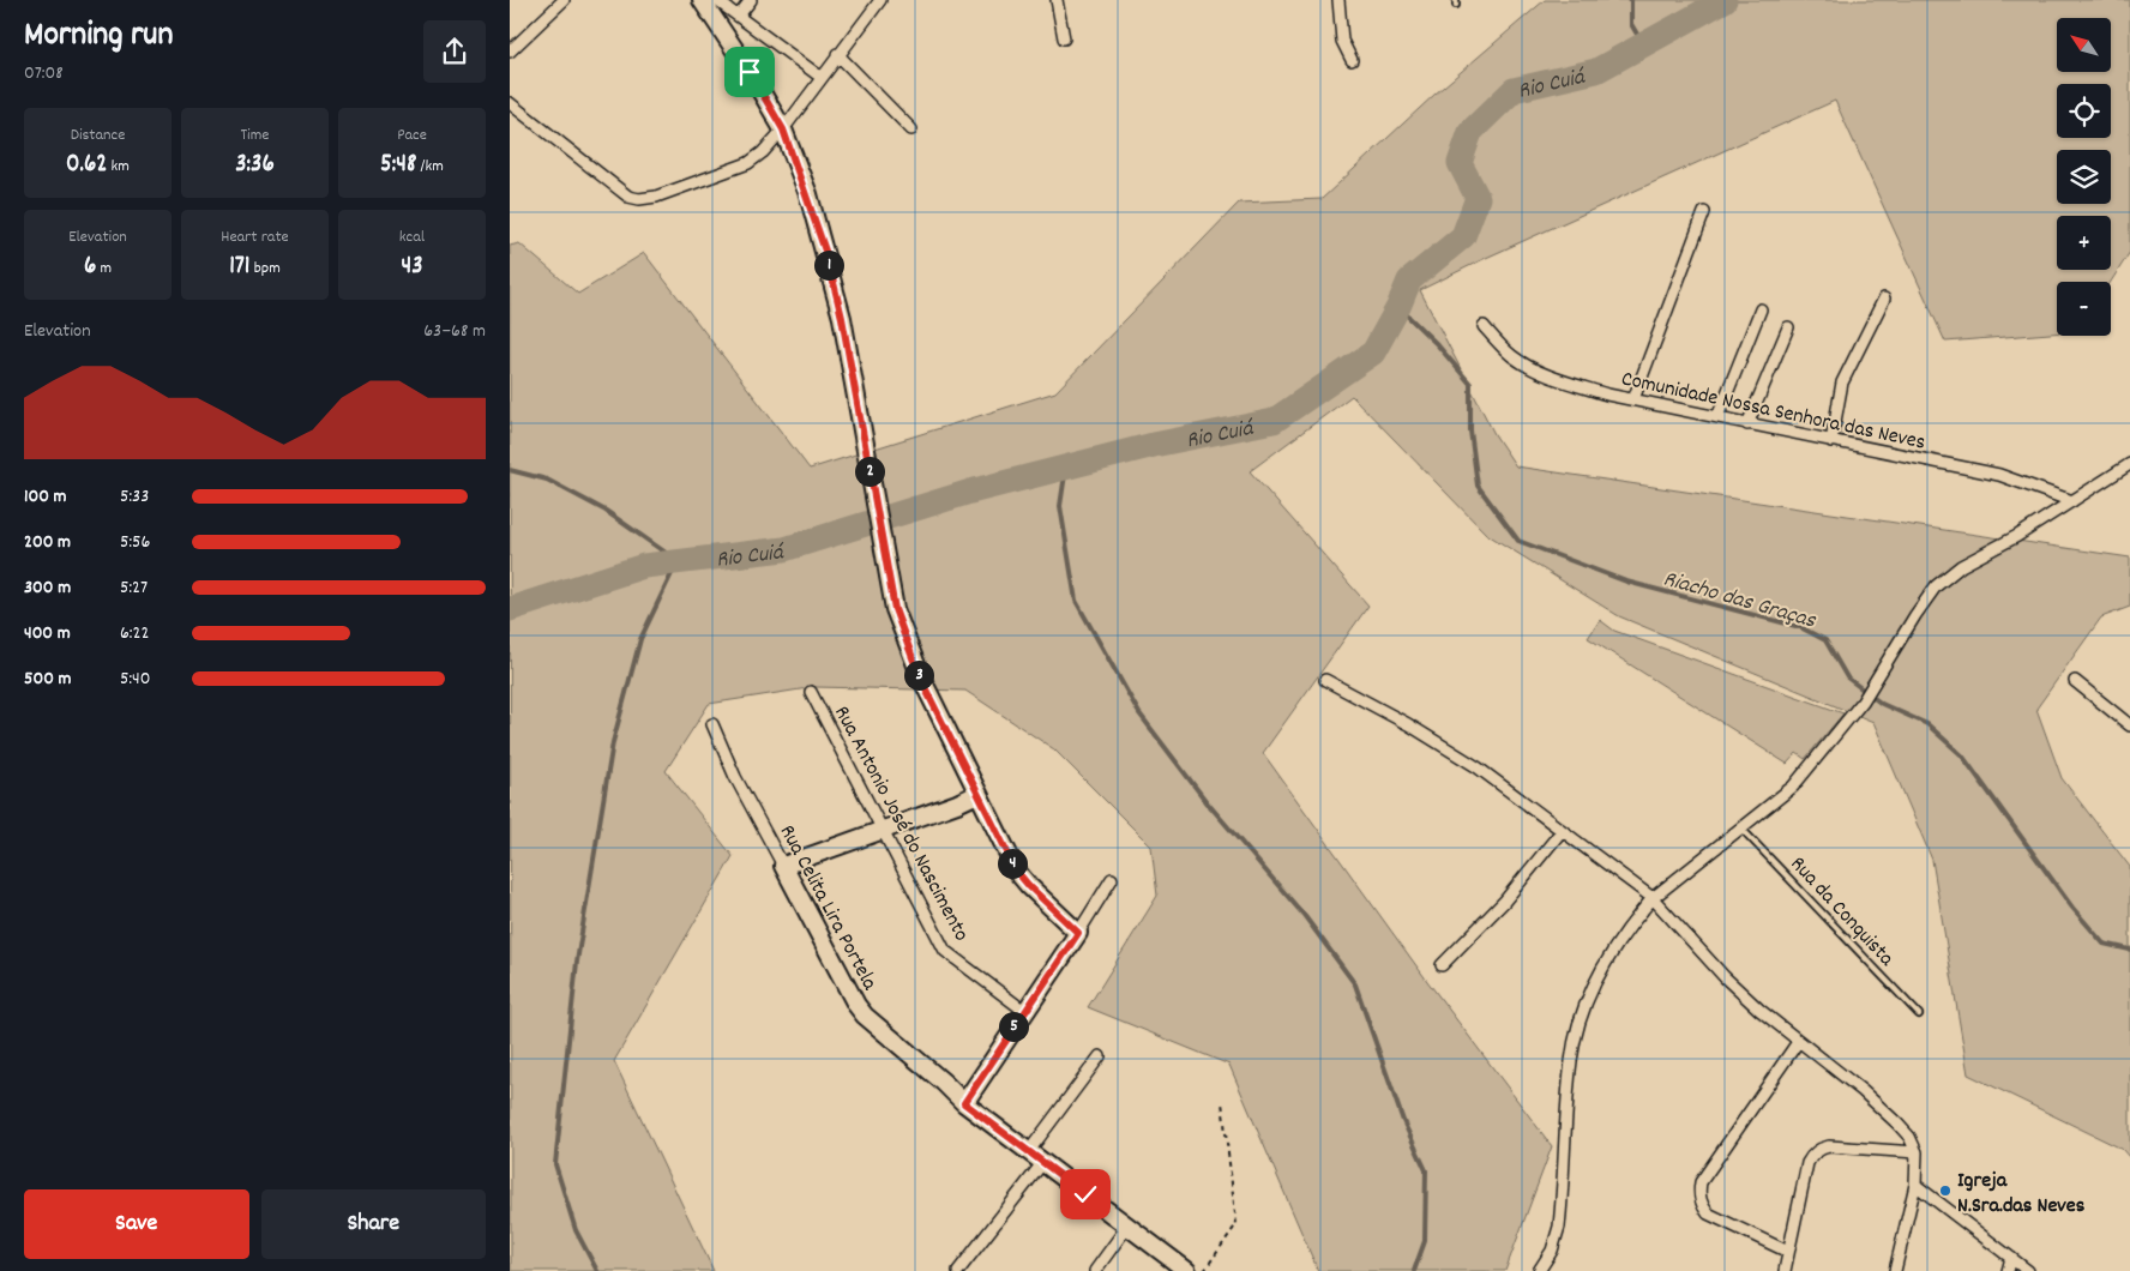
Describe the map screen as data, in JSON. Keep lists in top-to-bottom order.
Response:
{
  "streets": {
    "main road": ["Rua Celita Lira Portela"],
    "street": ["Comunidade Nossa Senhora das Neves", "Rua Antonio José do Nascimento"],
    "lane": ["Rua da Conquista"]
  },
  "water": ["Rio Cuiá", "Riacho das Graças"],
  "places": ["Igreja N.Sra.das Neves"],
  "north": "top left",
  "page": {
    "heading": ["Morning run", "07:08"],
    "map_buttons": ["+", "−"],
    "stats": [
      ["Distance", "0.62 km"],
      ["Time", "3:36"],
      ["Pace", "5:48 /km"],
      ["Elevation", "6 m"],
      ["Heart rate", "171 bpm"],
      ["kcal", "43"]
    ],
    "pins": [
      "1",
      "2",
      "3",
      "4",
      "5"
    ],
    "chart": ["Elevation", "63–68 m"],
    "list": [
      {
        "name": "100 m",
        "note": "5:33"
      },
      {
        "name": "200 m",
        "note": "5:56"
      },
      {
        "name": "300 m",
        "note": "5:27"
      },
      {
        "name": "400 m",
        "note": "6:22"
      },
      {
        "name": "500 m",
        "note": "5:40"
      }
    ],
    "buttons": ["Save", "Share"]
  }
}
